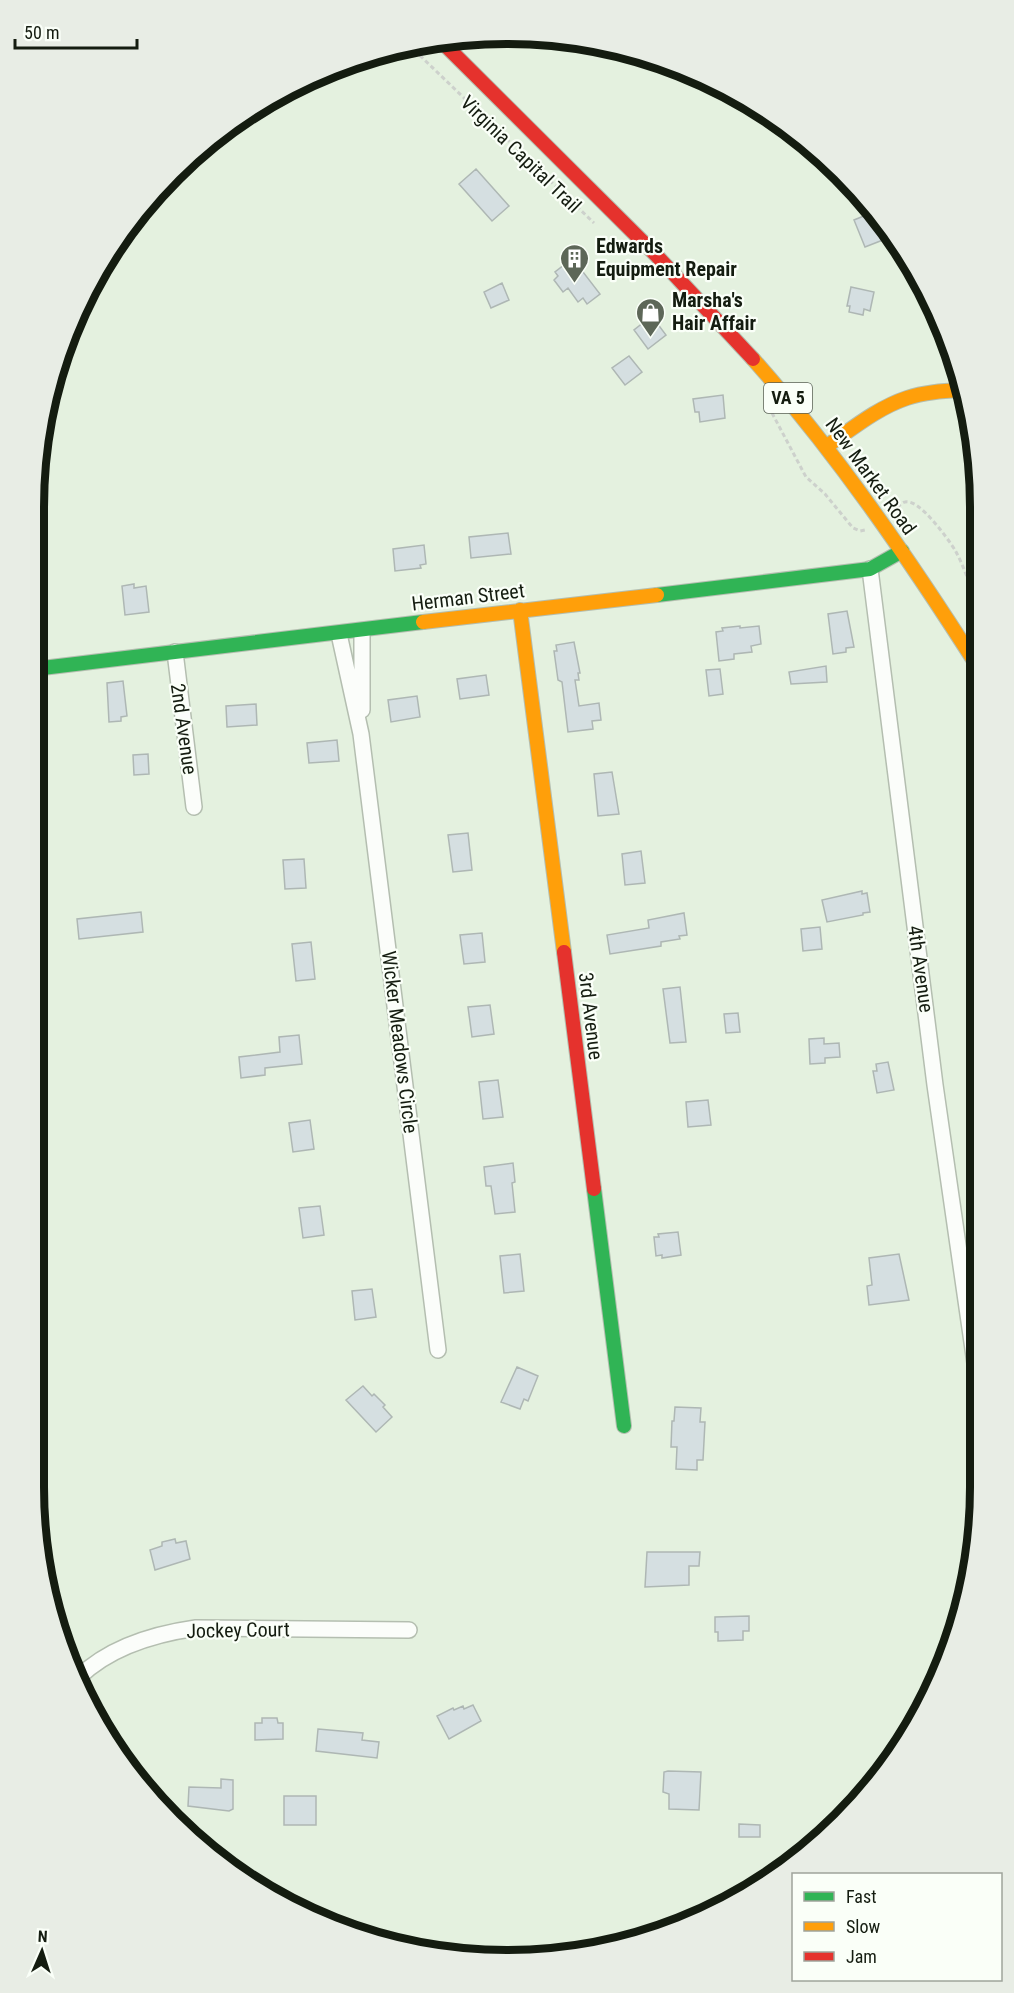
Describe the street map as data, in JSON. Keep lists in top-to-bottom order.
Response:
{
  "streets": {
    "street": [
      "VA 5",
      "New Market Road",
      "Herman Street",
      "2nd Avenue",
      "4th Avenue",
      "3rd Avenue",
      "Wicker Meadows Circle",
      "Jockey Court"
    ],
    "path": ["Virginia Capital Trail"]
  },
  "crossings": [
    ["New Market Road", "Herman Street"],
    ["Herman Street", "2nd Avenue"],
    ["Herman Street", "4th Avenue"],
    ["Herman Street", "3rd Avenue"],
    ["Herman Street", "Wicker Meadows Circle"]
  ],
  "places": {
    "building": ["Edwards Equipment Repair"],
    "shop": ["Marsha's Hair Affair"]
  },
  "legend": ["Fast", "Slow", "Jam"],
  "scale_bar": "50 m",
  "north": "top"
}
